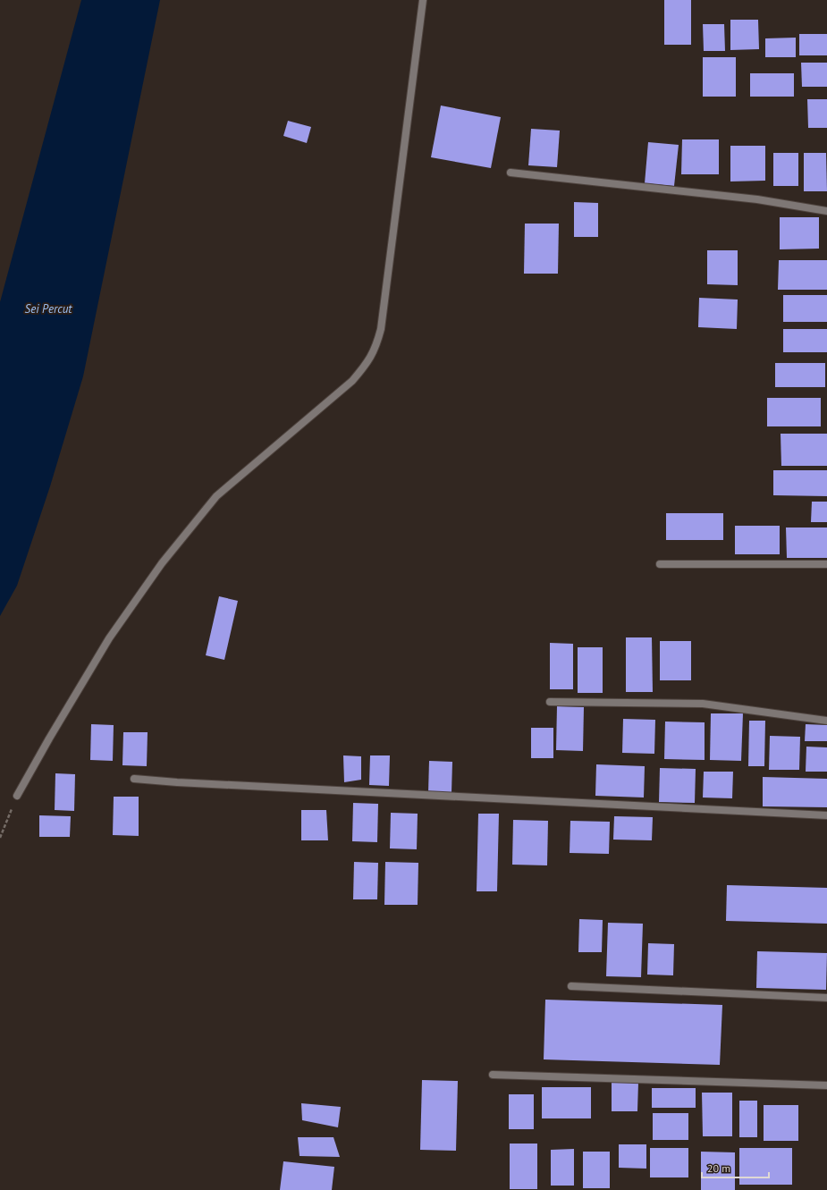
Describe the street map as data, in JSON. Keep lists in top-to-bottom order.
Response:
{
  "water": ["Sei Percut"],
  "scale_bar": "20 m"
}
